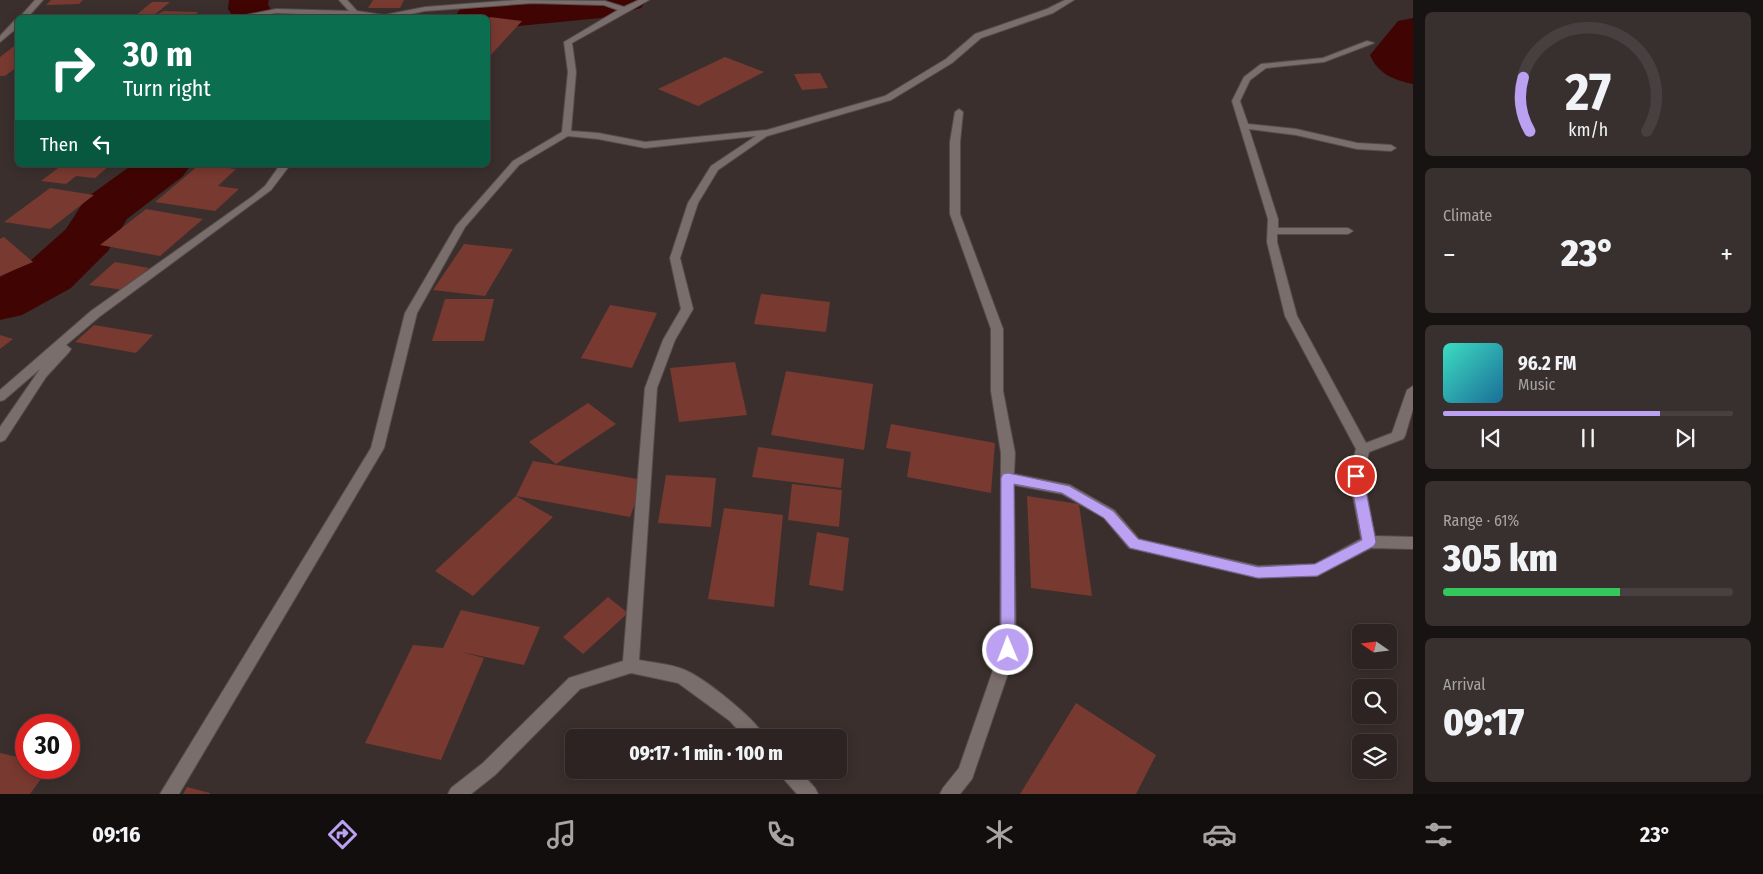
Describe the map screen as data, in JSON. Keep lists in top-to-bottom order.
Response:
{
  "north": "left",
  "page": {
    "turn": ["30 m", "Turn right"],
    "then": "Then",
    "tile": [
      "Climate",
      ["Range · 61%", "305 km"],
      ["Arrival", "09:17"]
    ],
    "heat": ["−", "23°", "+"],
    "song": ["96.2 FM", "Music"],
    "limit": "30",
    "trip": "09:17 · 1 min · 100 m",
    "tabs": ["09:16", "23°"],
    "gauge": ["27", "km/h"]
  }
}
